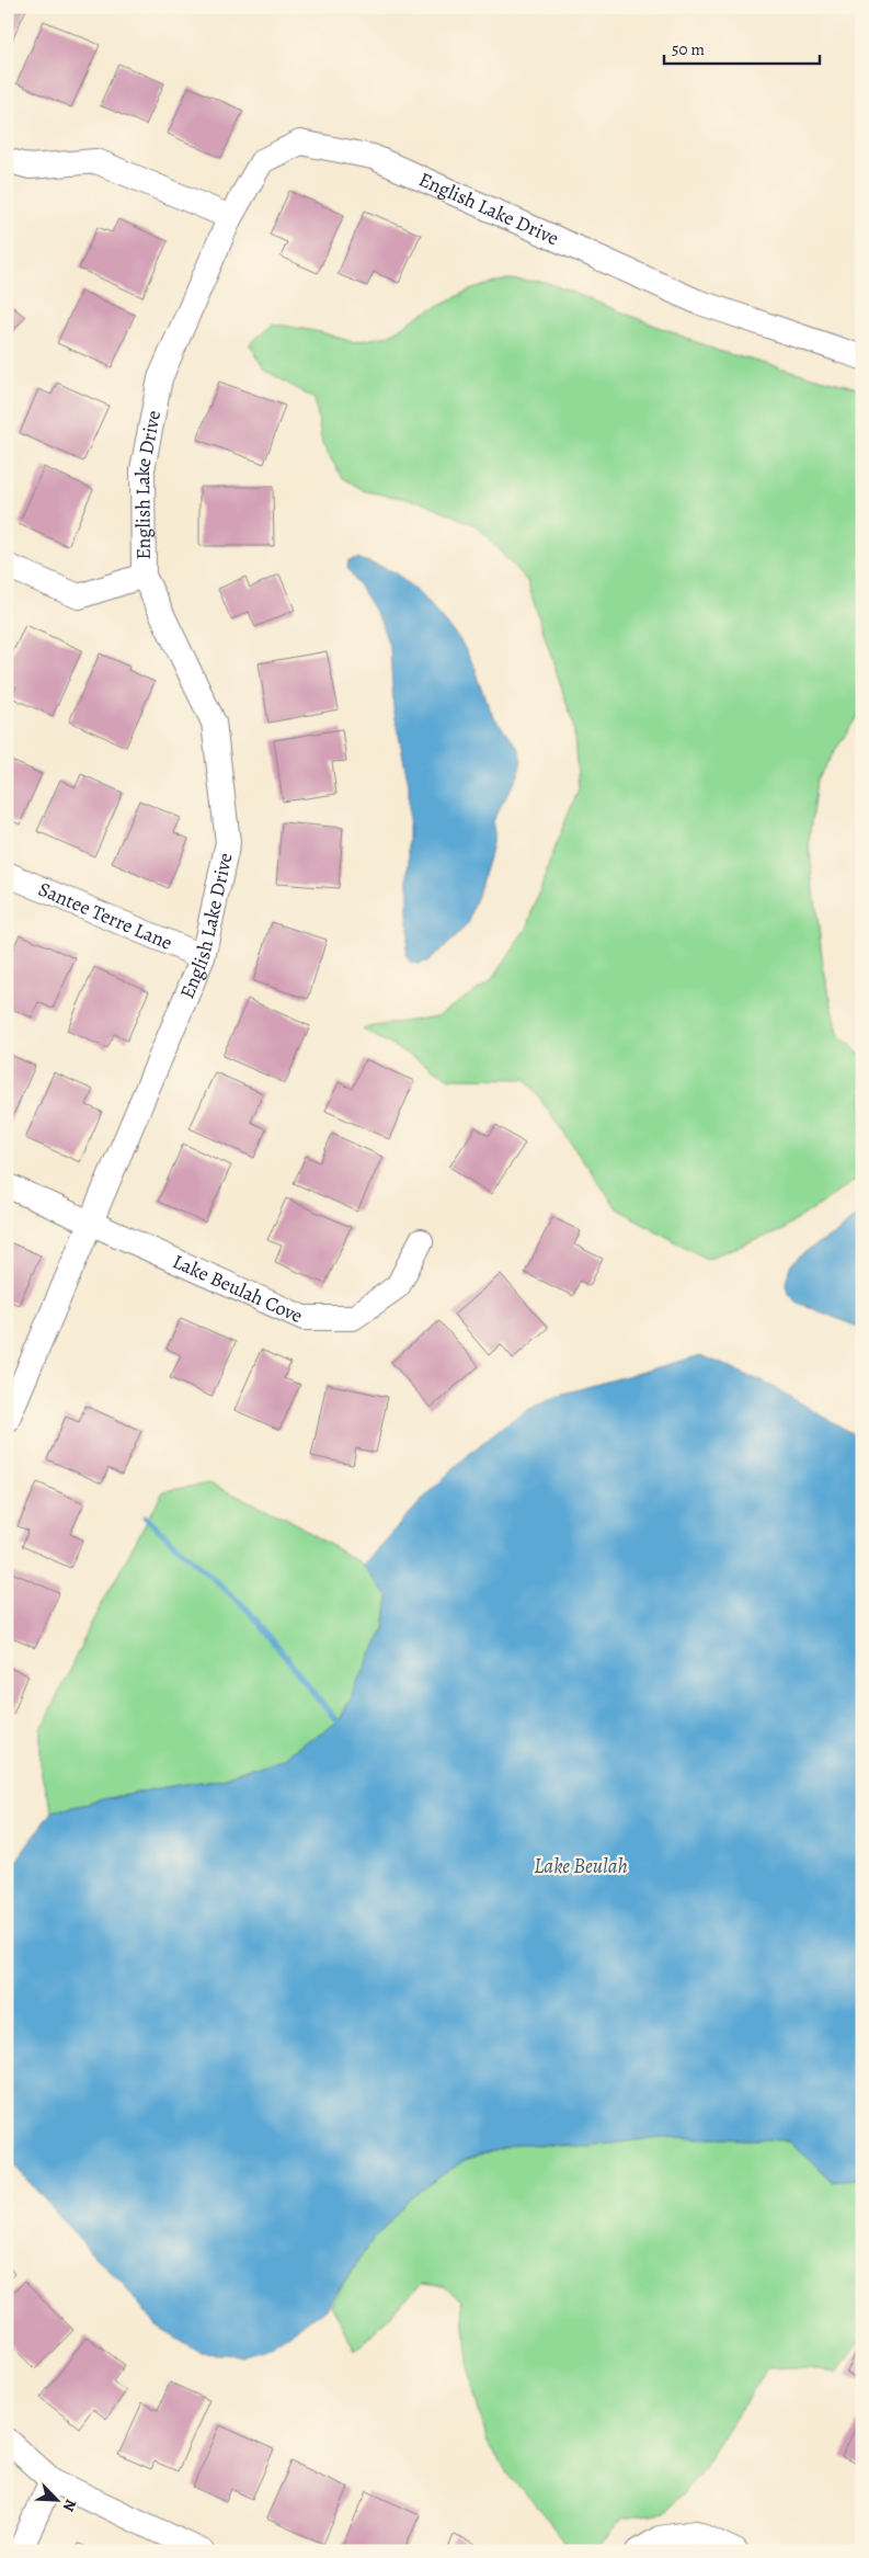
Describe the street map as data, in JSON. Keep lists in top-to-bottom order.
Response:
{
  "streets": {
    "street": ["English Lake Drive", "Santee Terre Lane", "Lake Beulah Cove"]
  },
  "crossings": [
    ["English Lake Drive", "Santee Terre Lane"],
    ["English Lake Drive", "Lake Beulah Cove"]
  ],
  "water": ["Lake Beulah"],
  "scale_bar": "50 m",
  "north": "bottom right"
}
